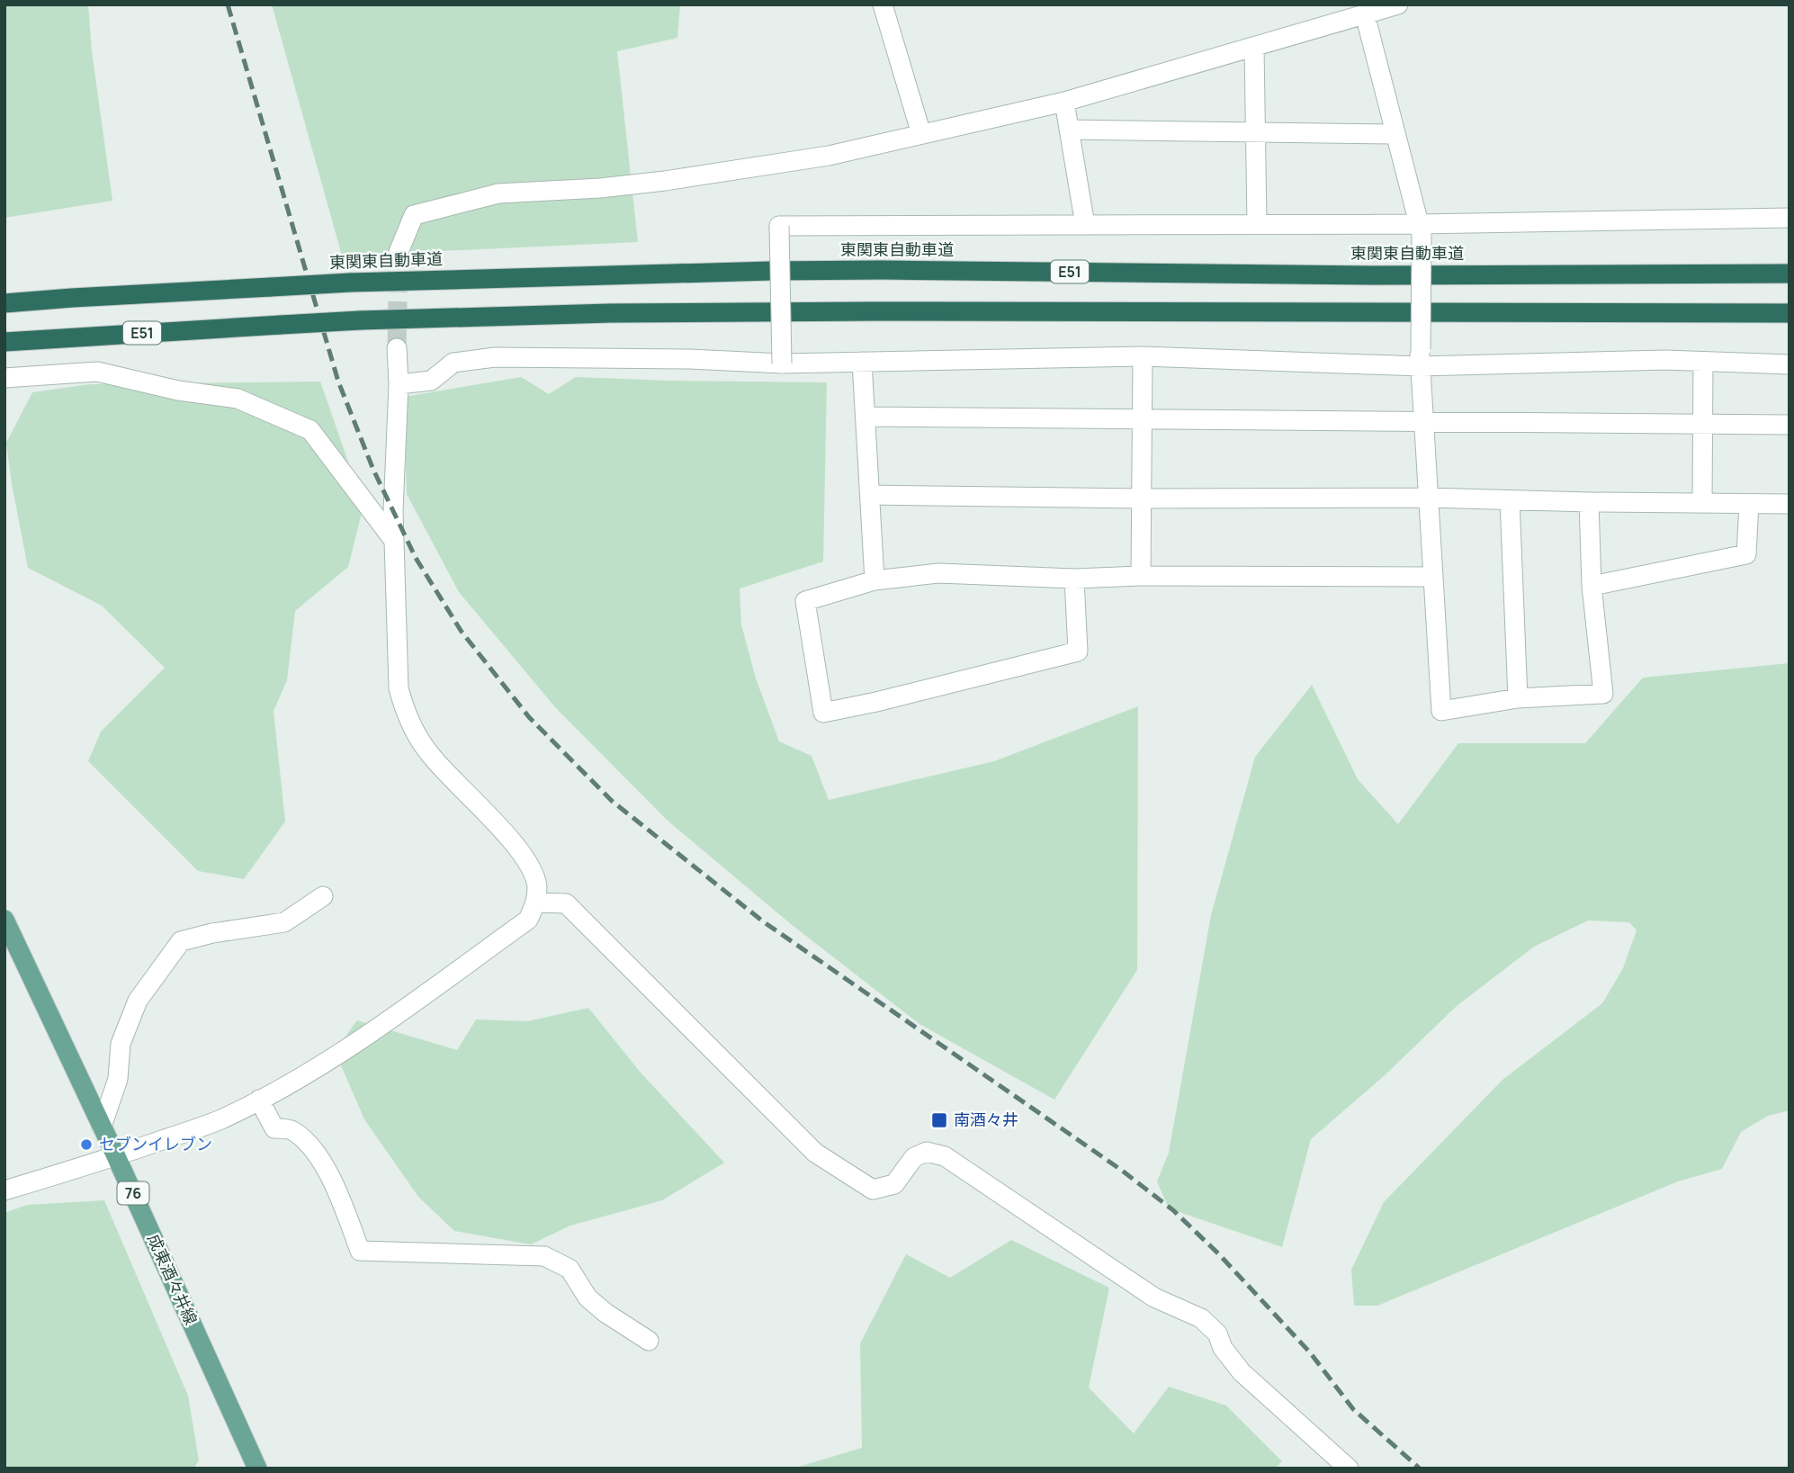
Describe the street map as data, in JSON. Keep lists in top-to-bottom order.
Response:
{
  "streets": {
    "highway": ["東関東自動車道", "E51"],
    "main road": ["76", "成東酒々井線"]
  },
  "places": {
    "transit": ["南酒々井"],
    "other": ["セブンイレブン"]
  }
}
